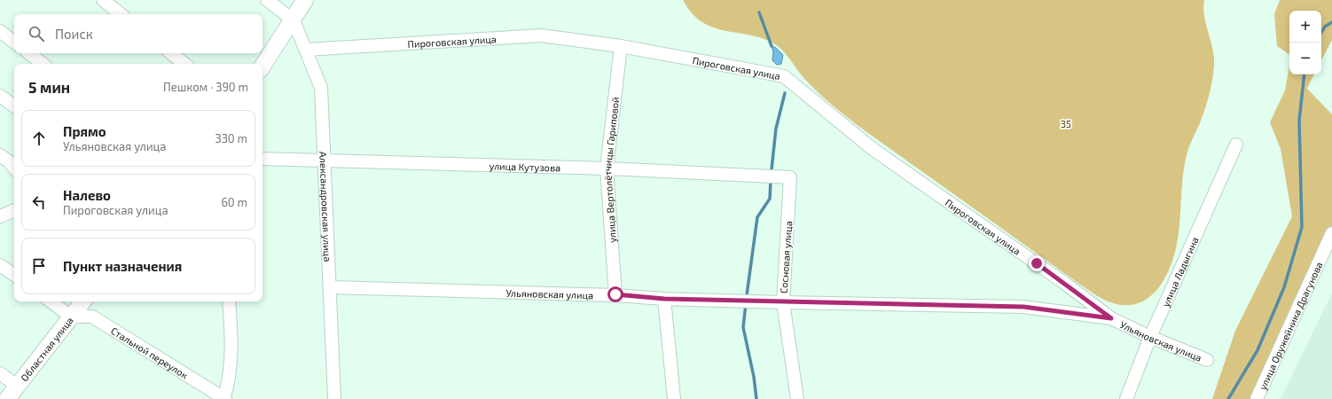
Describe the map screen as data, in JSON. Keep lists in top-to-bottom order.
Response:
{
  "streets": {
    "main road": ["Областная улица"],
    "street": [
      "Пироговская улица",
      "улица Кутузова",
      "улица Вертолётчицы Гариповой",
      "Александровская улица",
      "Сосновая улица",
      "улица Ладыгина",
      "Ульяновская улица",
      "улица Оружейника Драгунова",
      "Стальной переулок"
    ]
  },
  "crossings": [
    ["Пироговская улица", "улица Вертолётчицы Гариповой"],
    ["Пироговская улица", "Александровская улица"],
    ["Пироговская улица", "Ульяновская улица"],
    ["улица Кутузова", "улица Вертолётчицы Гариповой"],
    ["улица Кутузова", "Александровская улица"],
    ["улица Кутузова", "Сосновая улица"],
    ["улица Вертолётчицы Гариповой", "Ульяновская улица"],
    ["Александровская улица", "Ульяновская улица"],
    ["Сосновая улица", "Ульяновская улица"],
    ["улица Ладыгина", "Ульяновская улица"],
    ["Областная улица", "Стальной переулок"]
  ],
  "parks": ["35"],
  "page": {
    "map_buttons": ["+", "−"],
    "search": "Поиск",
    "heading": ["5 мин", "Пешком · 390 m"],
    "list": [
      ["Прямо", "Ульяновская улица", "330 m"],
      ["Налево", "Пироговская улица", "60 m"],
      "Пункт назначения"
    ]
  }
}
